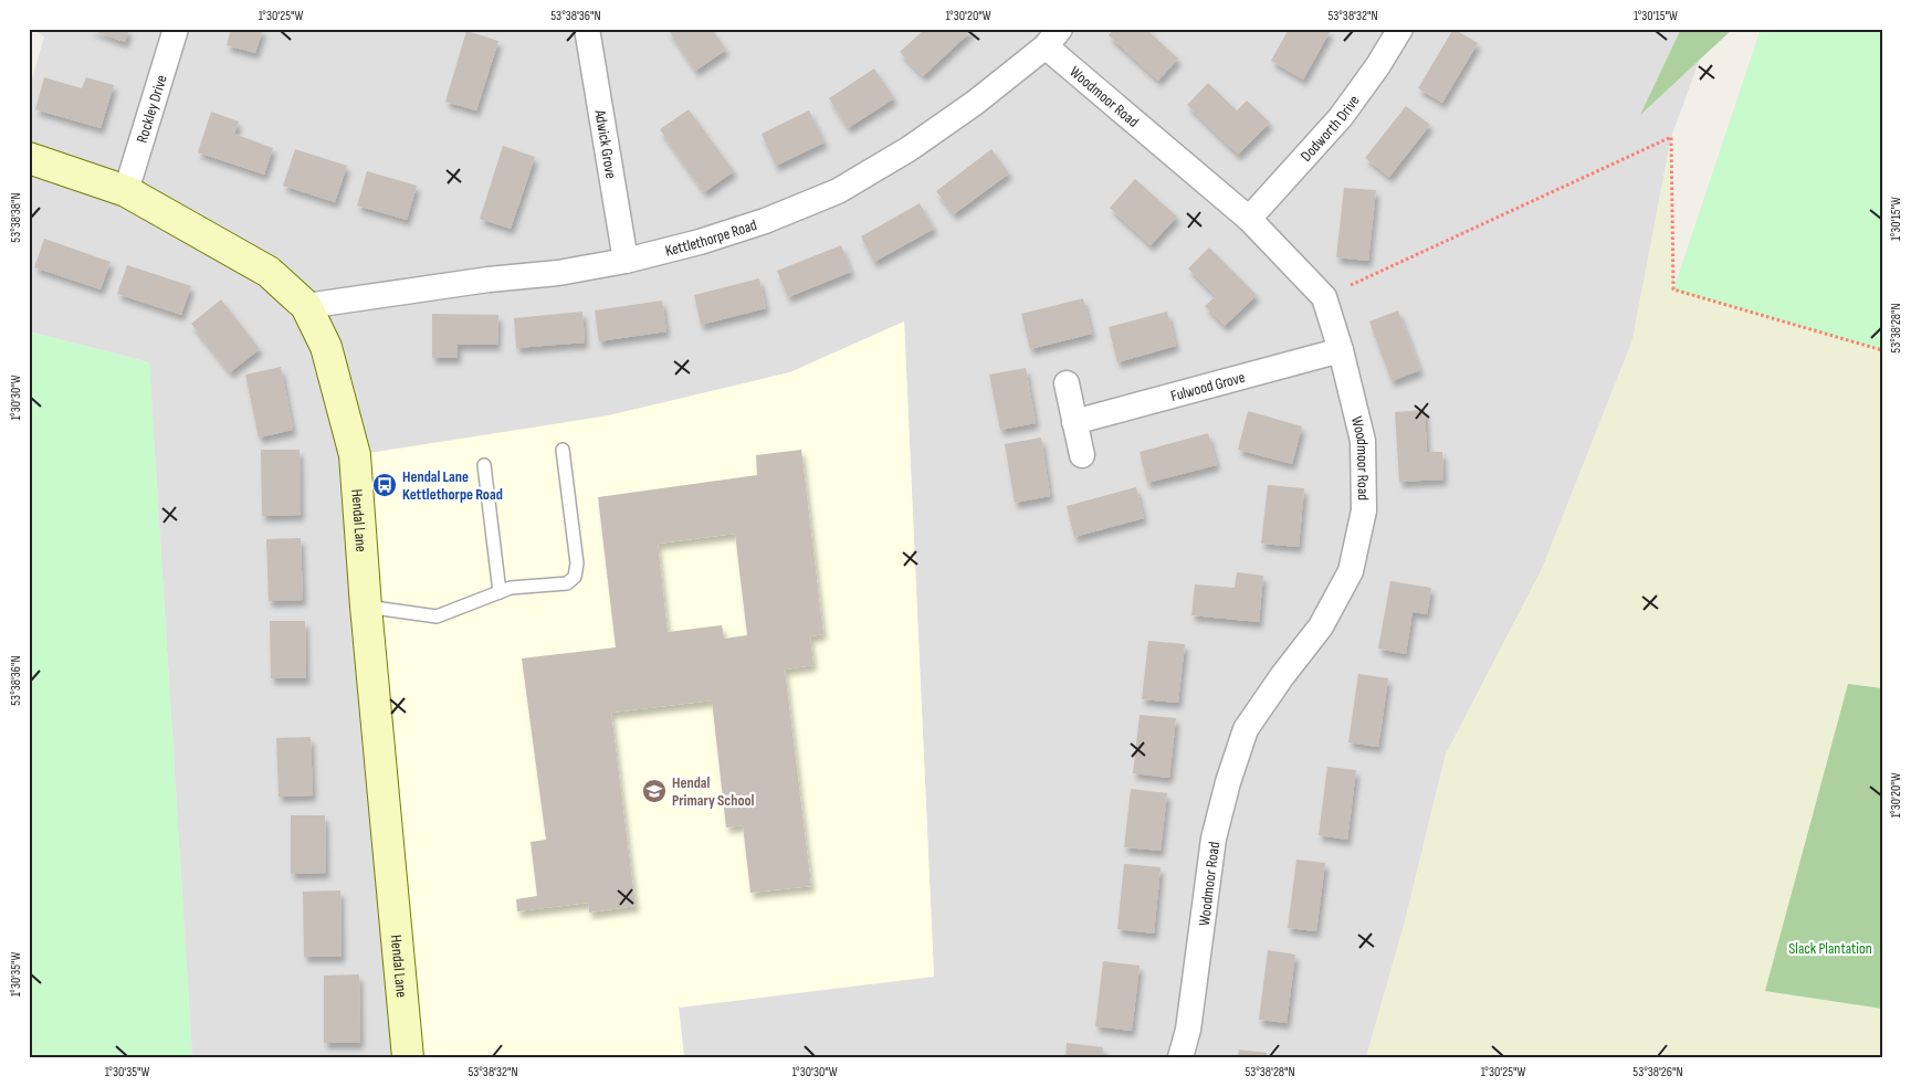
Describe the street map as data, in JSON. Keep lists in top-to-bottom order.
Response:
{
  "streets": {
    "street": [
      "Woodmoor Road",
      "Rockley Drive",
      "Dodworth Drive",
      "Adwick Grove",
      "Kettlethorpe Road",
      "Fulwood Grove",
      "Hendal Lane"
    ]
  },
  "crossings": [
    ["Woodmoor Road", "Dodworth Drive"],
    ["Woodmoor Road", "Kettlethorpe Road"],
    ["Woodmoor Road", "Fulwood Grove"],
    ["Rockley Drive", "Hendal Lane"],
    ["Adwick Grove", "Kettlethorpe Road"],
    ["Kettlethorpe Road", "Hendal Lane"]
  ],
  "parks": ["Slack Plantation"],
  "places": {
    "bus stop": ["Hendal Lane Kettlethorpe Road"],
    "school or university": ["Hendal Primary School"]
  },
  "coordinates": [
    "1°30'25\"W",
    "53°38'36\"N",
    "1°30'20\"W",
    "53°38'32\"N",
    "1°30'15\"W",
    "53°38'38\"N",
    "53°38'28\"N",
    "1°30'30\"W",
    "1°30'35\"W",
    "53°38'26\"N"
  ]
}
